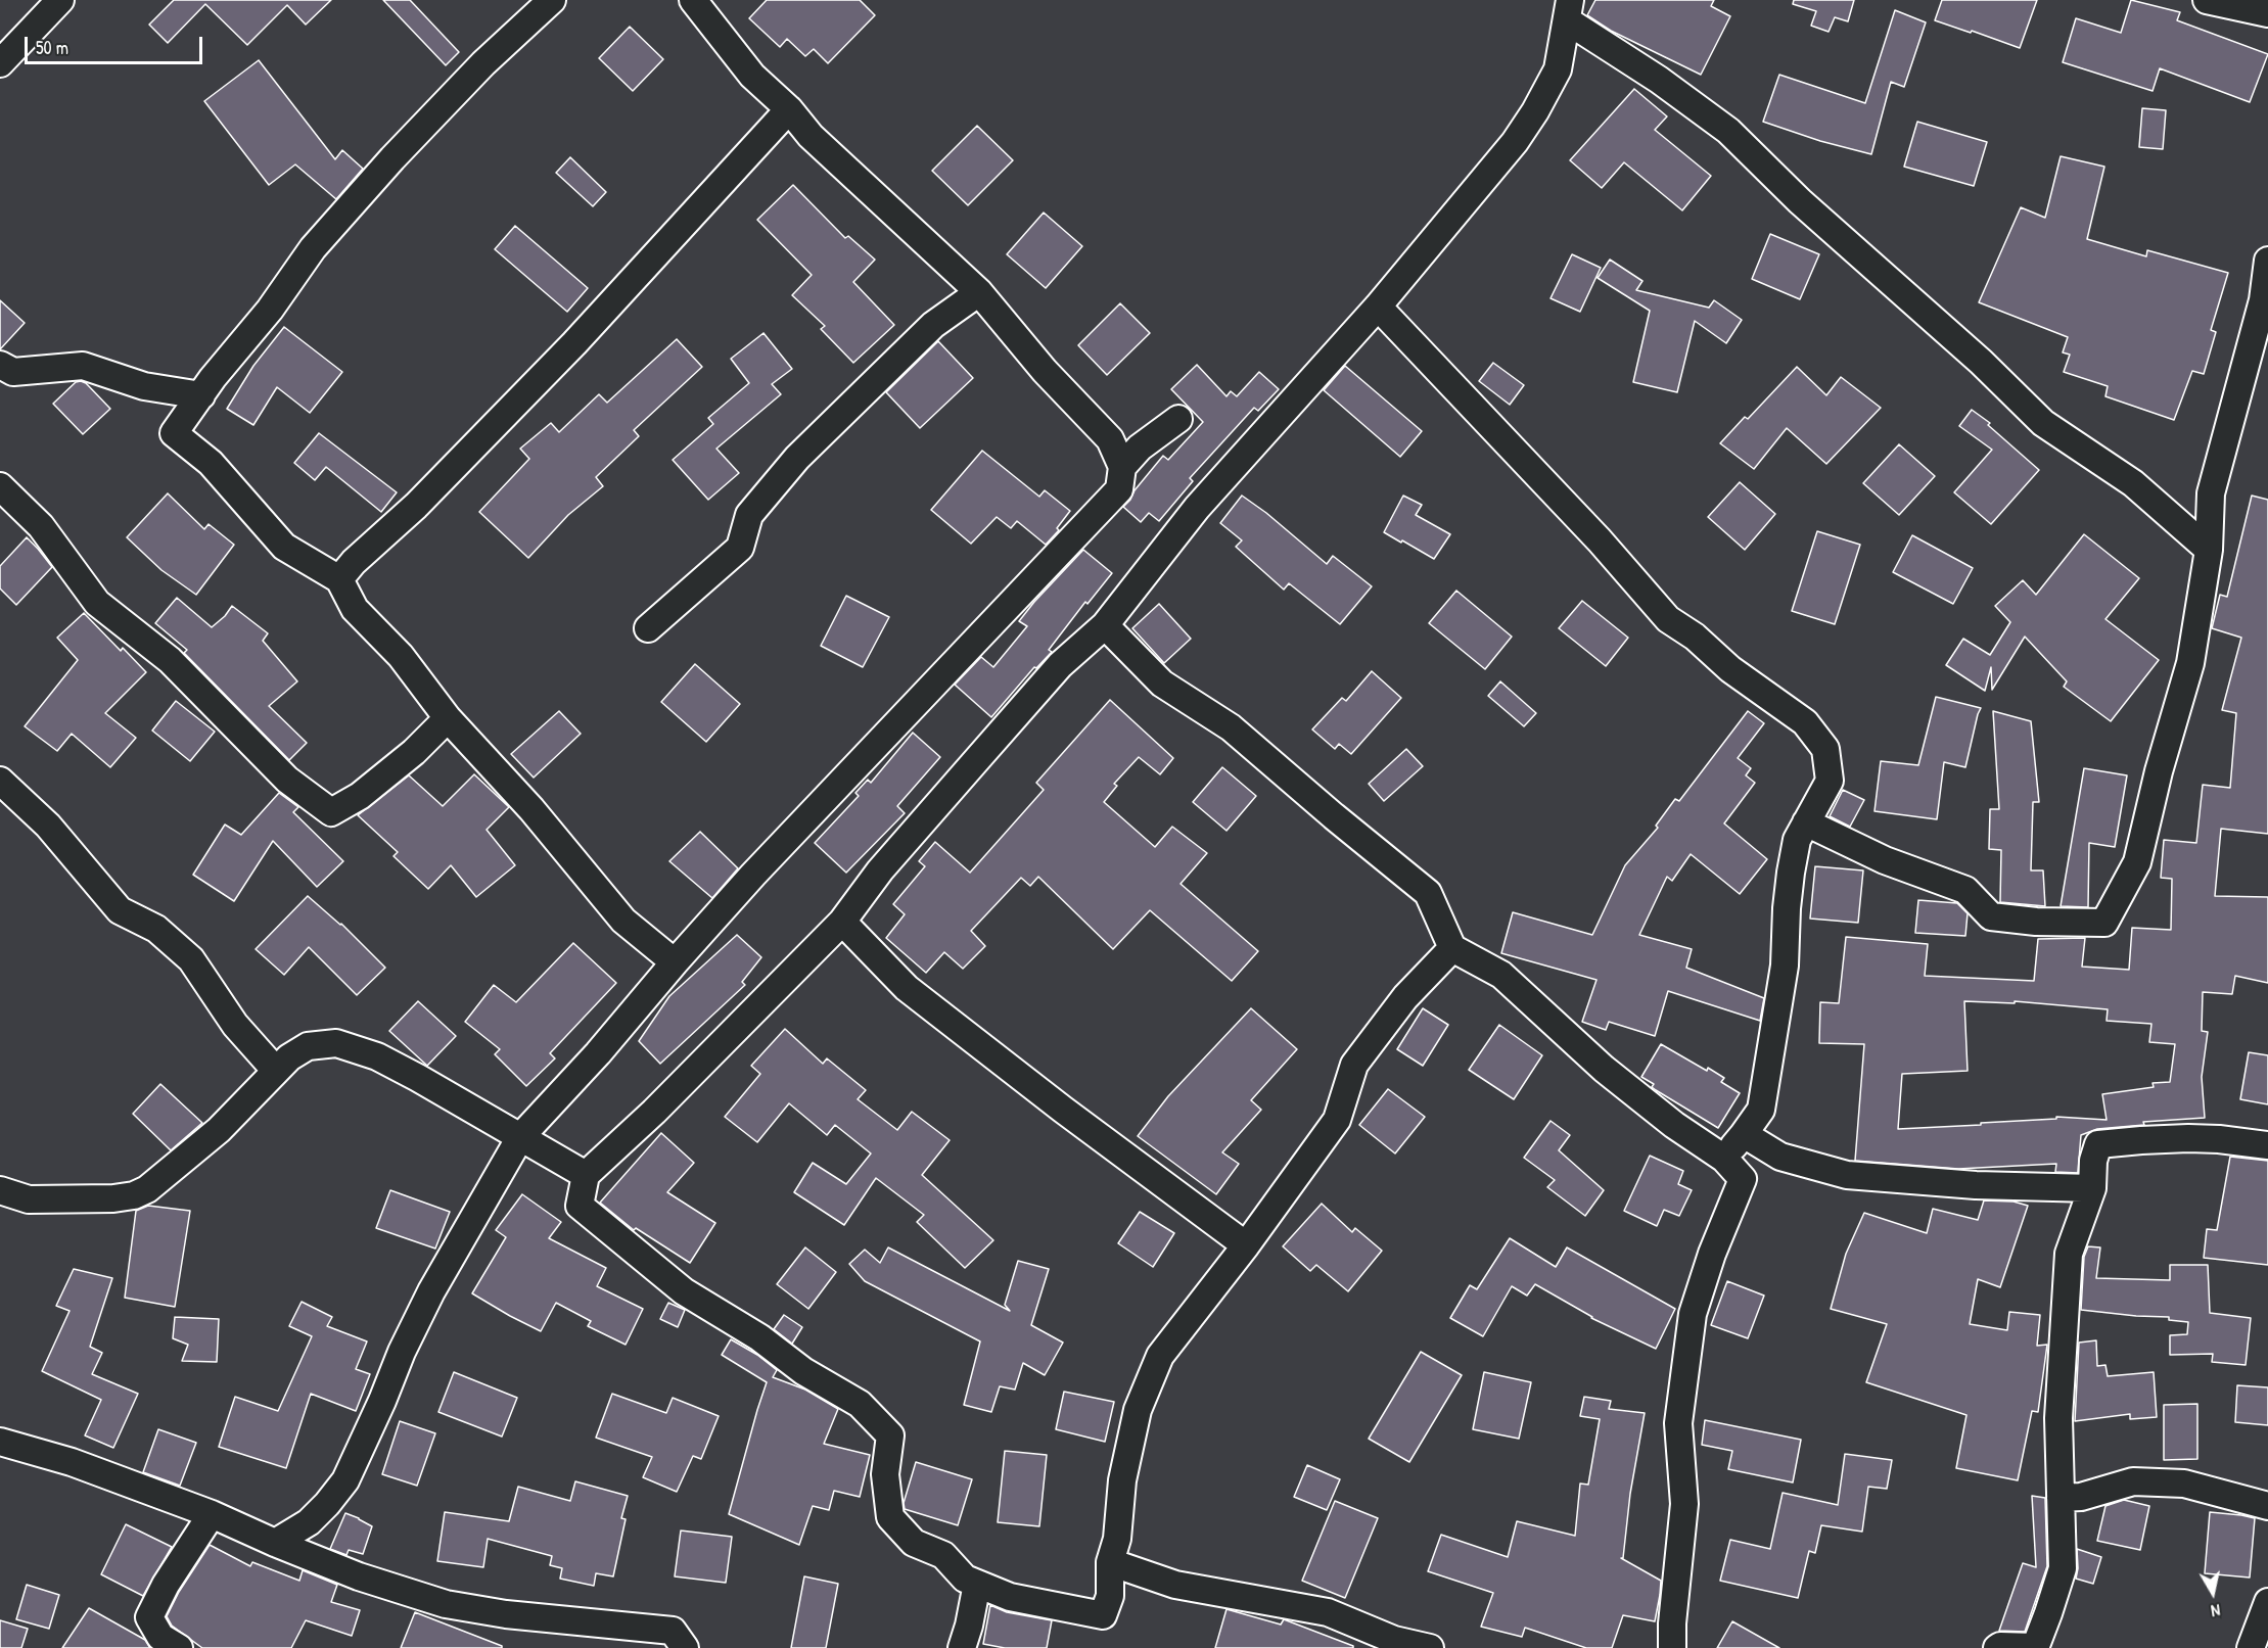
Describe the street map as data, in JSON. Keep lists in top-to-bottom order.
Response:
{
  "scale_bar": "50 m",
  "north": "bottom"
}
